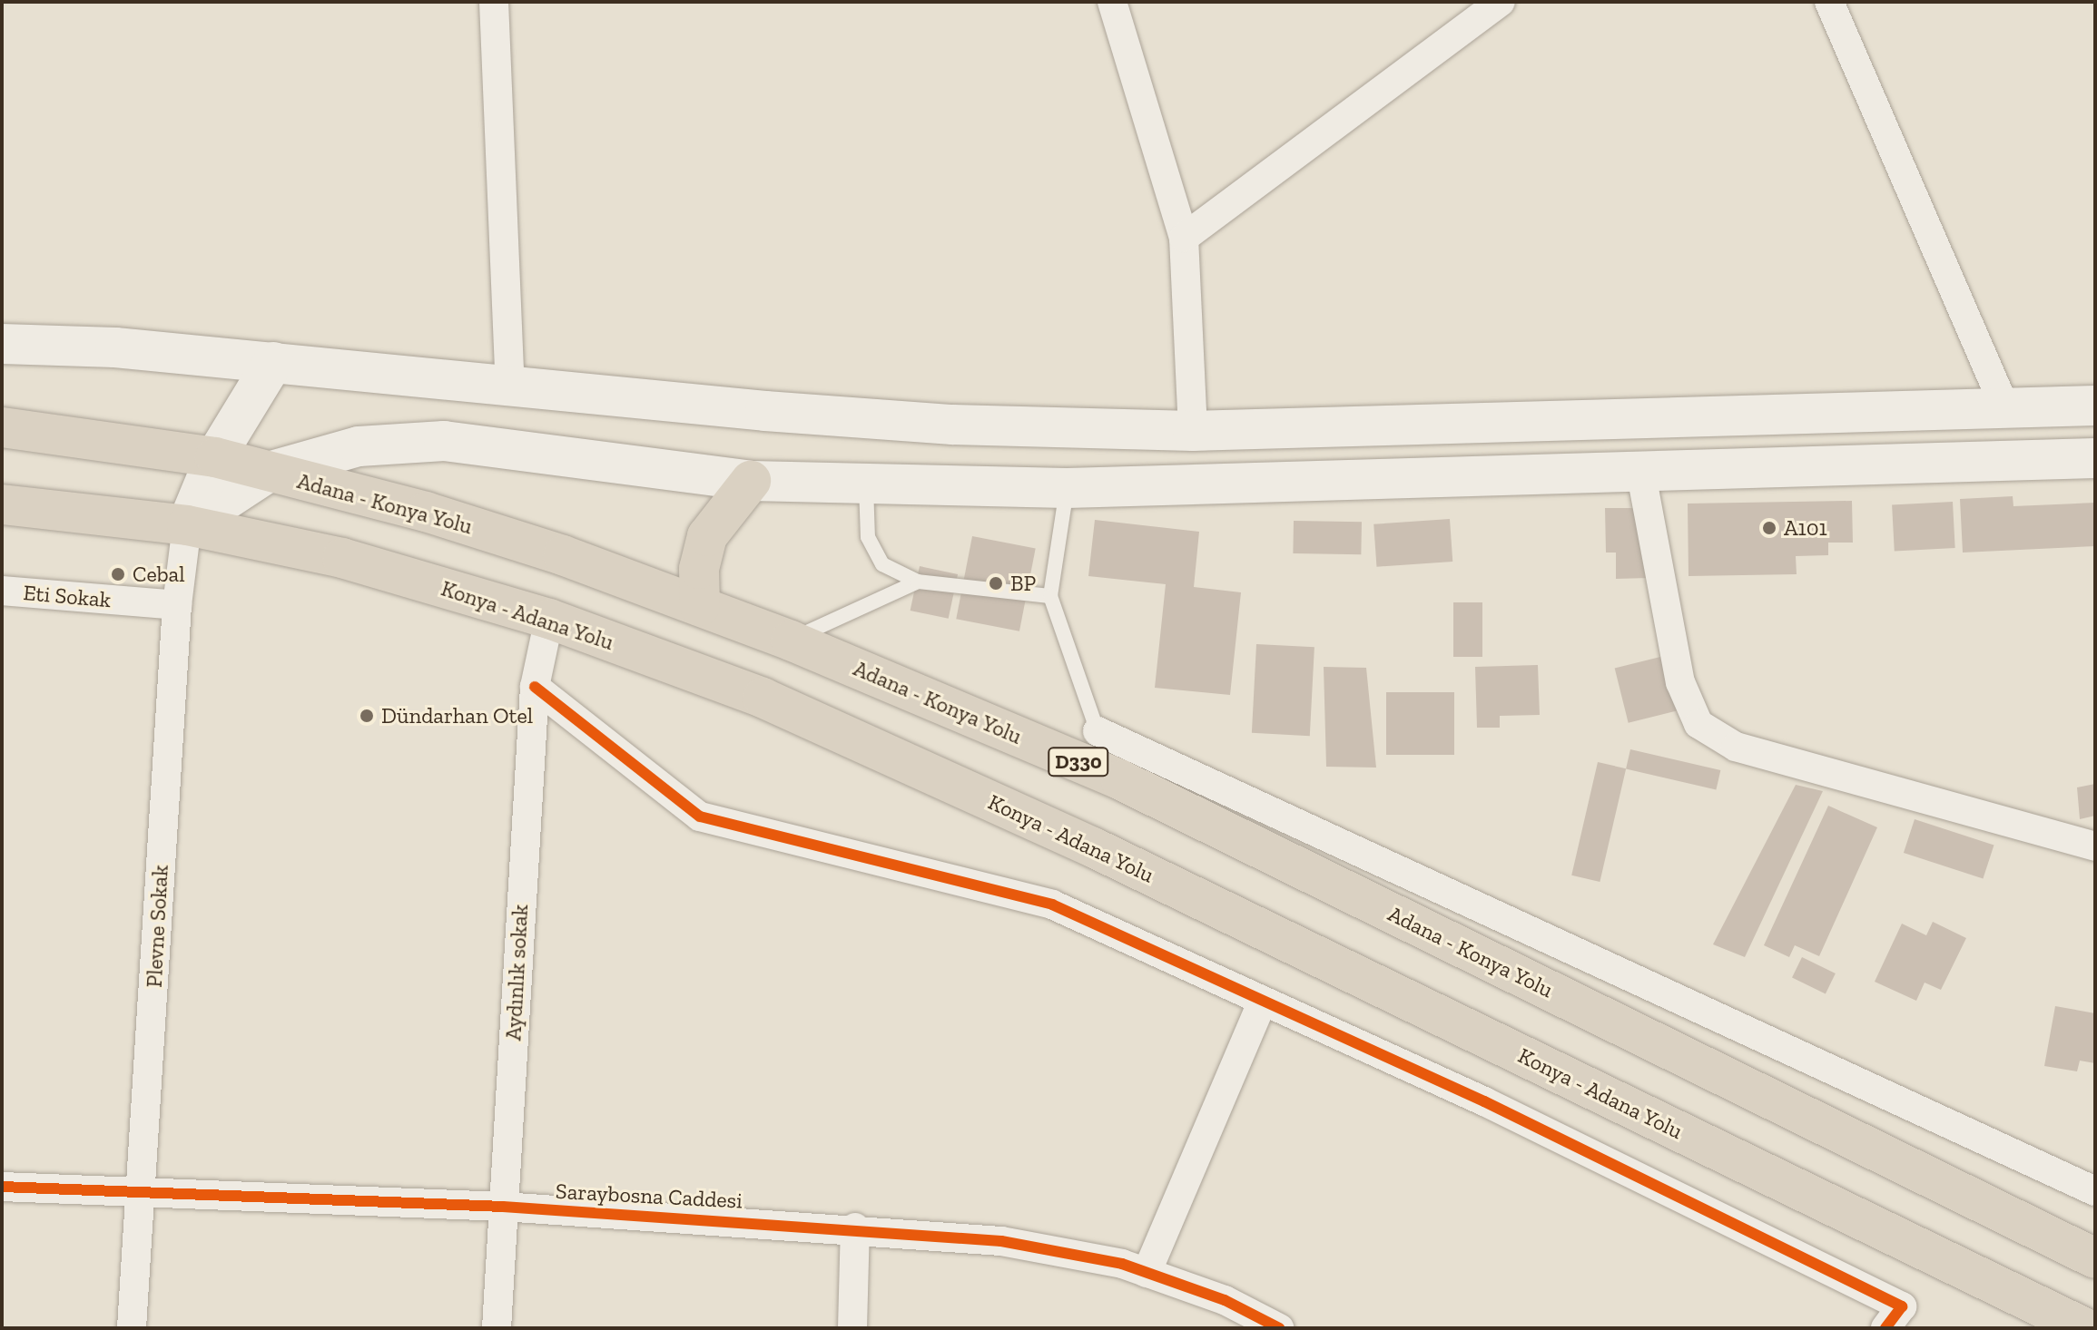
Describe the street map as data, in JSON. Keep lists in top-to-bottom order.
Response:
{
  "streets": {
    "highway": ["Adana - Konya Yolu", "Konya - Adana Yolu", "D330"],
    "street": [
      "Eti Sokak",
      "Plevne Sokak",
      "Aydınlık sokak",
      "Saraybosna Caddesi"
    ]
  },
  "crossings": [
    ["Eti Sokak", "Plevne Sokak"],
    ["Konya - Adana Yolu", "Plevne Sokak"],
    ["Konya - Adana Yolu", "Aydınlık sokak"],
    ["Plevne Sokak", "Saraybosna Caddesi"],
    ["Aydınlık sokak", "Saraybosna Caddesi"]
  ],
  "places": [
    "A101",
    "Cebal",
    "BP",
    "Dündarhan Otel"
  ]
}
